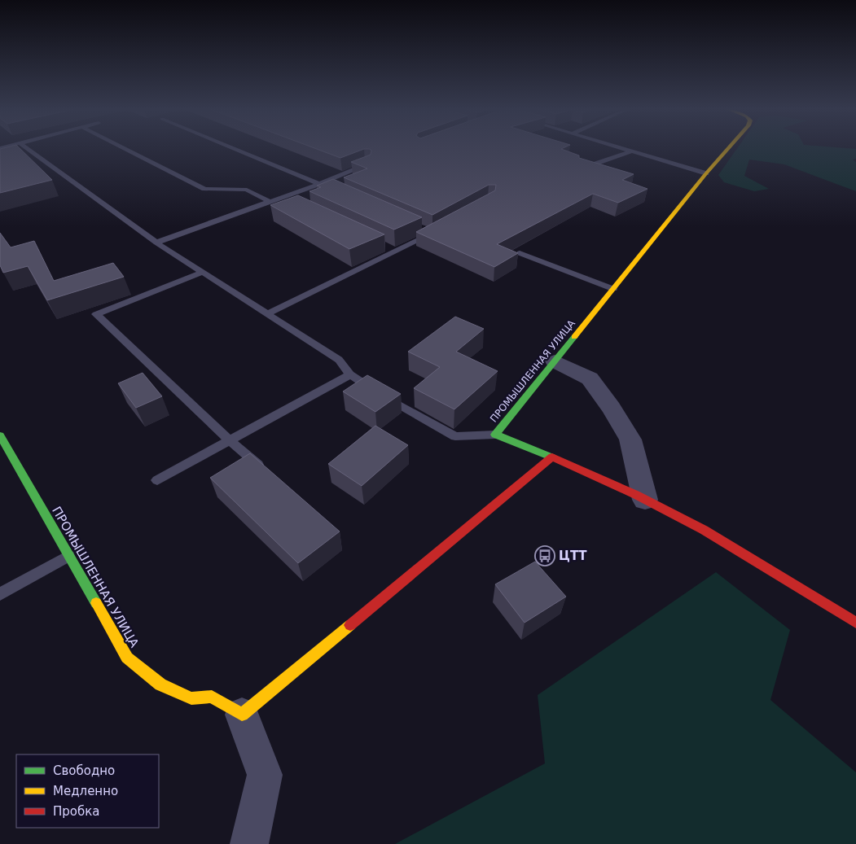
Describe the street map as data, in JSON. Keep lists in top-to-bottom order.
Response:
{
  "streets": {
    "street": ["ПРОМЫШЛЕННАЯ УЛИЦА"]
  },
  "places": {
    "bus stop": ["ЦТТ"]
  },
  "legend": ["Свободно", "Медленно", "Пробка"]
}
